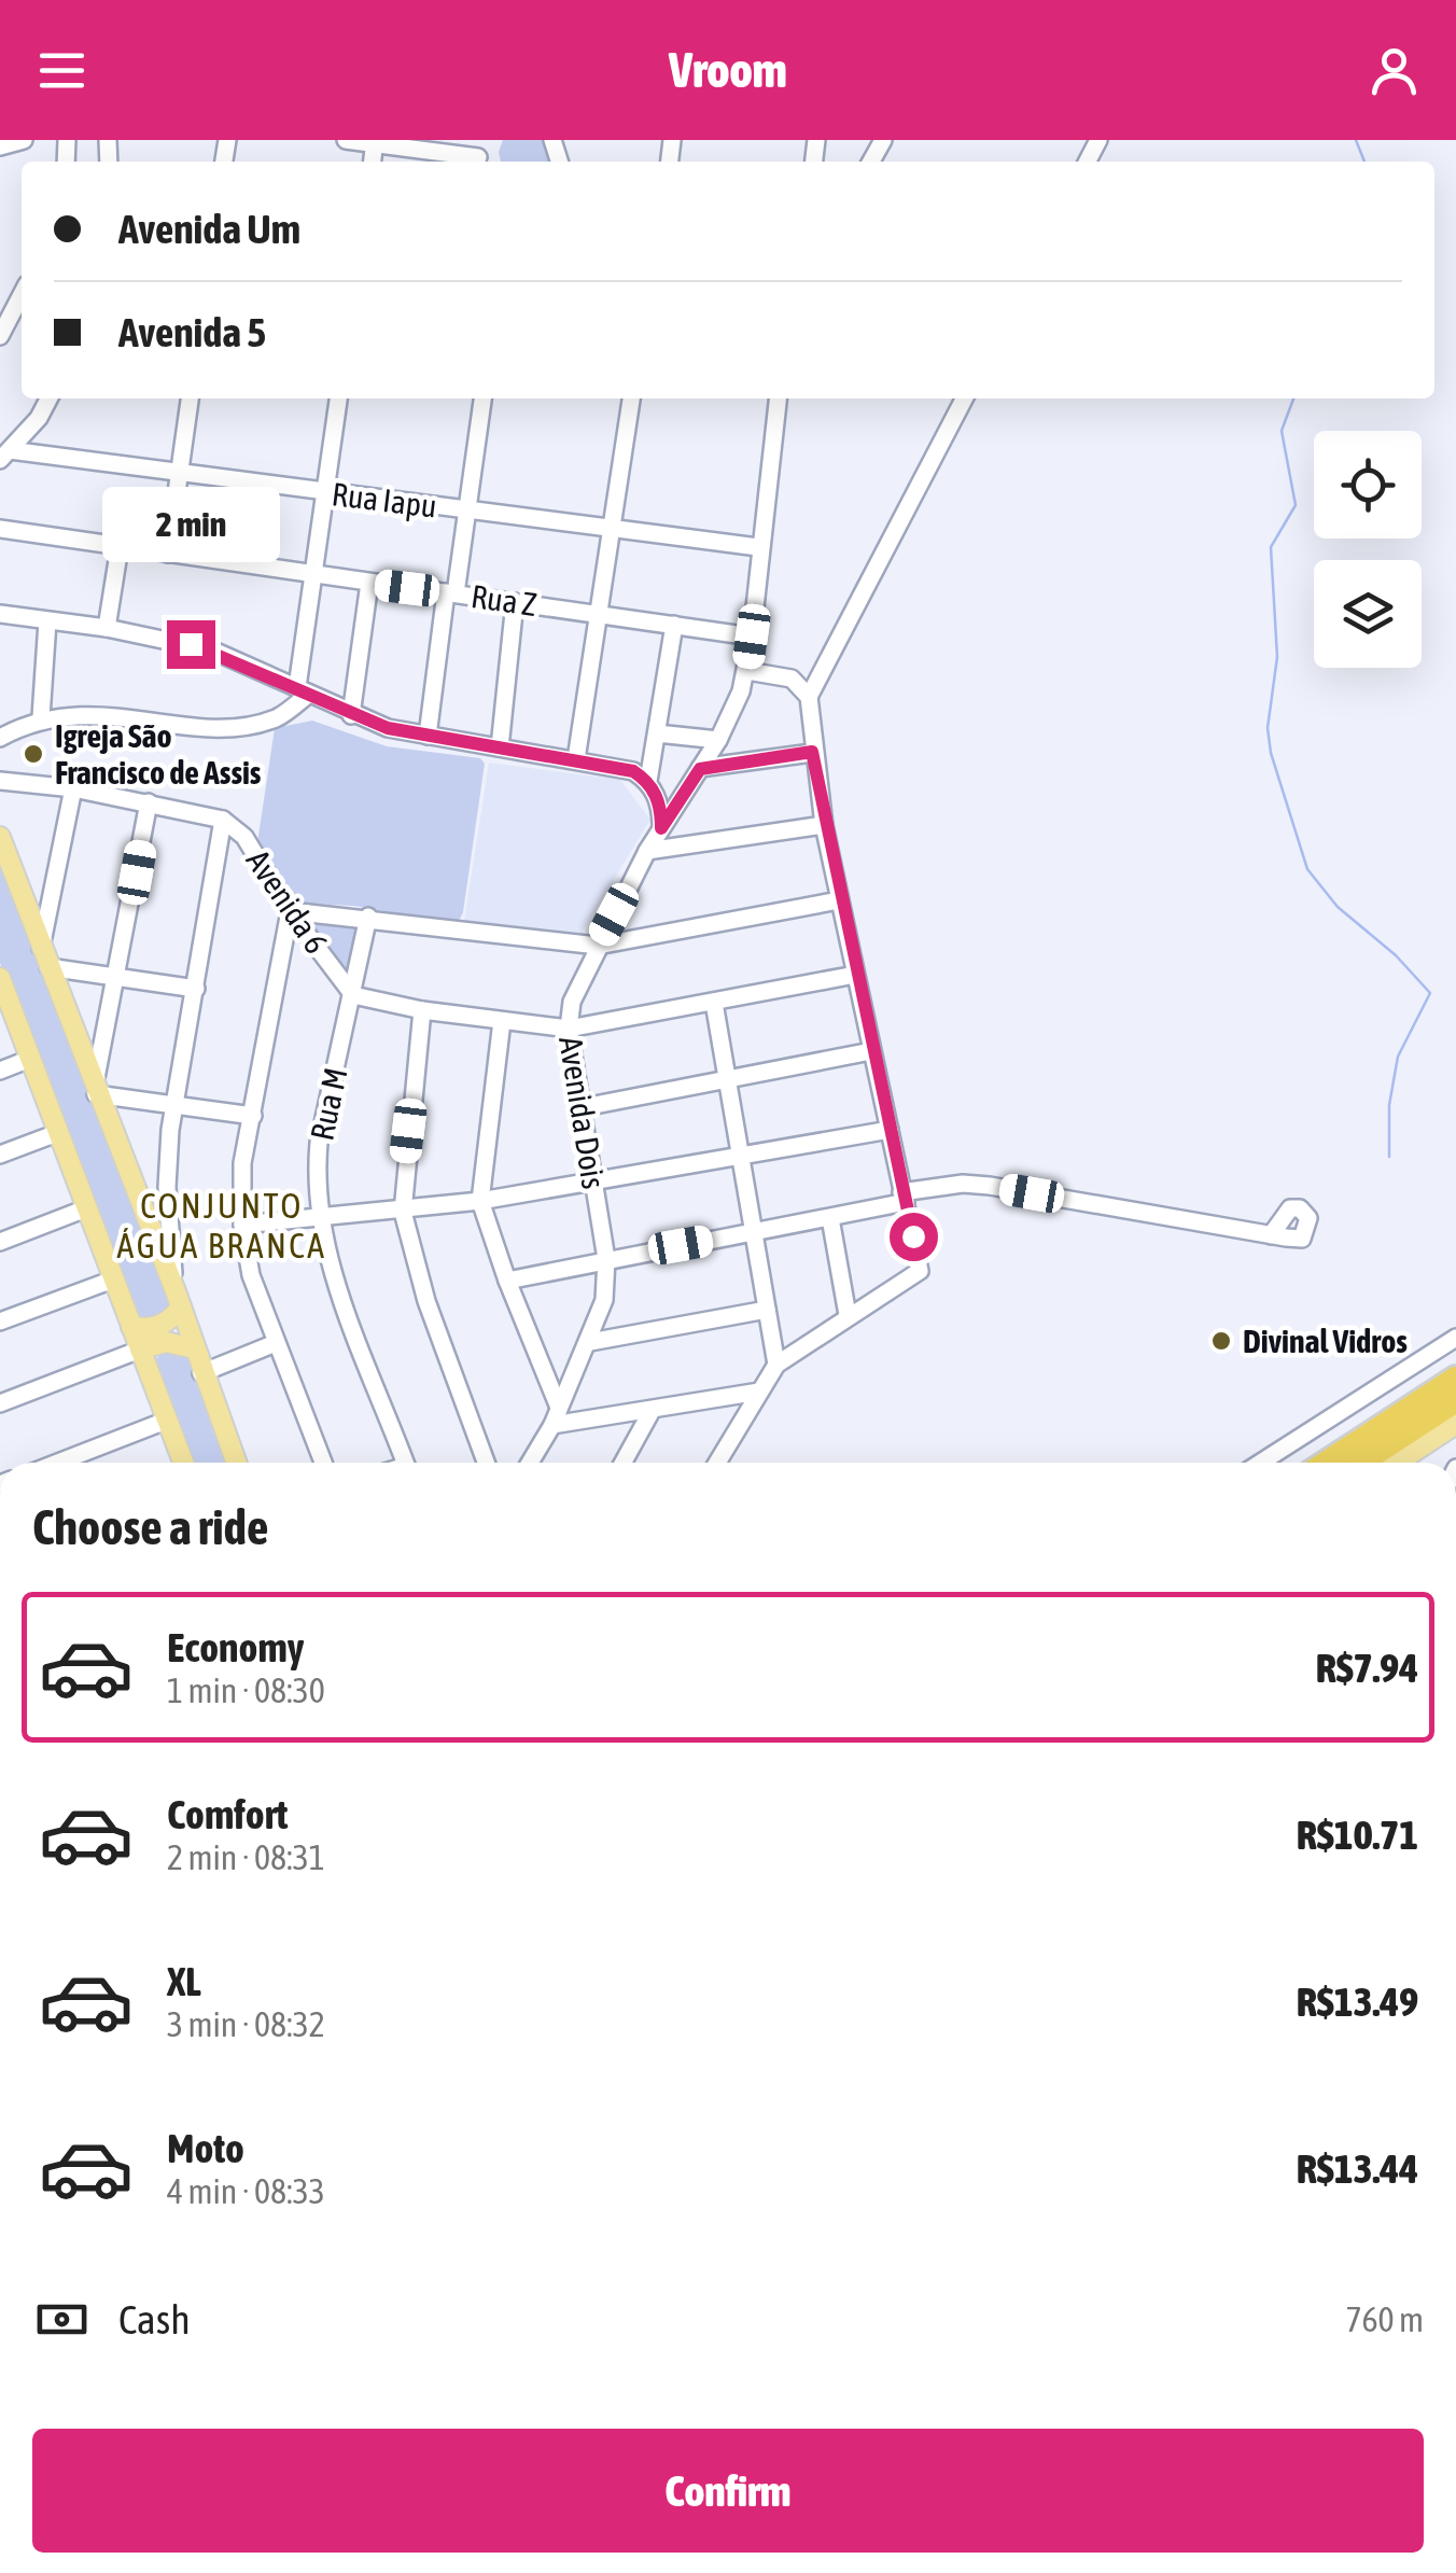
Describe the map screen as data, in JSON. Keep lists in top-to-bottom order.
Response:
{
  "streets": {
    "street": [
      "Rua Iapu",
      "Rua Z",
      "Avenida 6",
      "Rua M",
      "Avenida Dois"
    ]
  },
  "crossings": [
    ["Rua Iapu", "Avenida Dois"],
    ["Rua Z", "Avenida Dois"],
    ["Avenida 6", "Rua M"]
  ],
  "districts": ["CONJUNTO ÁGUA BRANCA"],
  "places": ["Igreja São Francisco de Assis", "Divinal Vidros"],
  "page": {
    "header": "Vroom",
    "banner": ["Avenida Um", "Avenida 5"],
    "bubble": "2 min",
    "heading": "Choose a ride",
    "list": [
      {
        "name": "Economy",
        "note": "1 min · 08:30",
        "value": "R$7.94"
      },
      {
        "name": "Comfort",
        "note": "2 min · 08:31",
        "value": "R$10.71"
      },
      {
        "name": "XL",
        "note": "3 min · 08:32",
        "value": "R$13.49"
      },
      {
        "name": "Moto",
        "note": "4 min · 08:33",
        "value": "R$13.44"
      }
    ],
    "pay": ["Cash", "760 m"],
    "buttons": "Confirm"
  }
}
